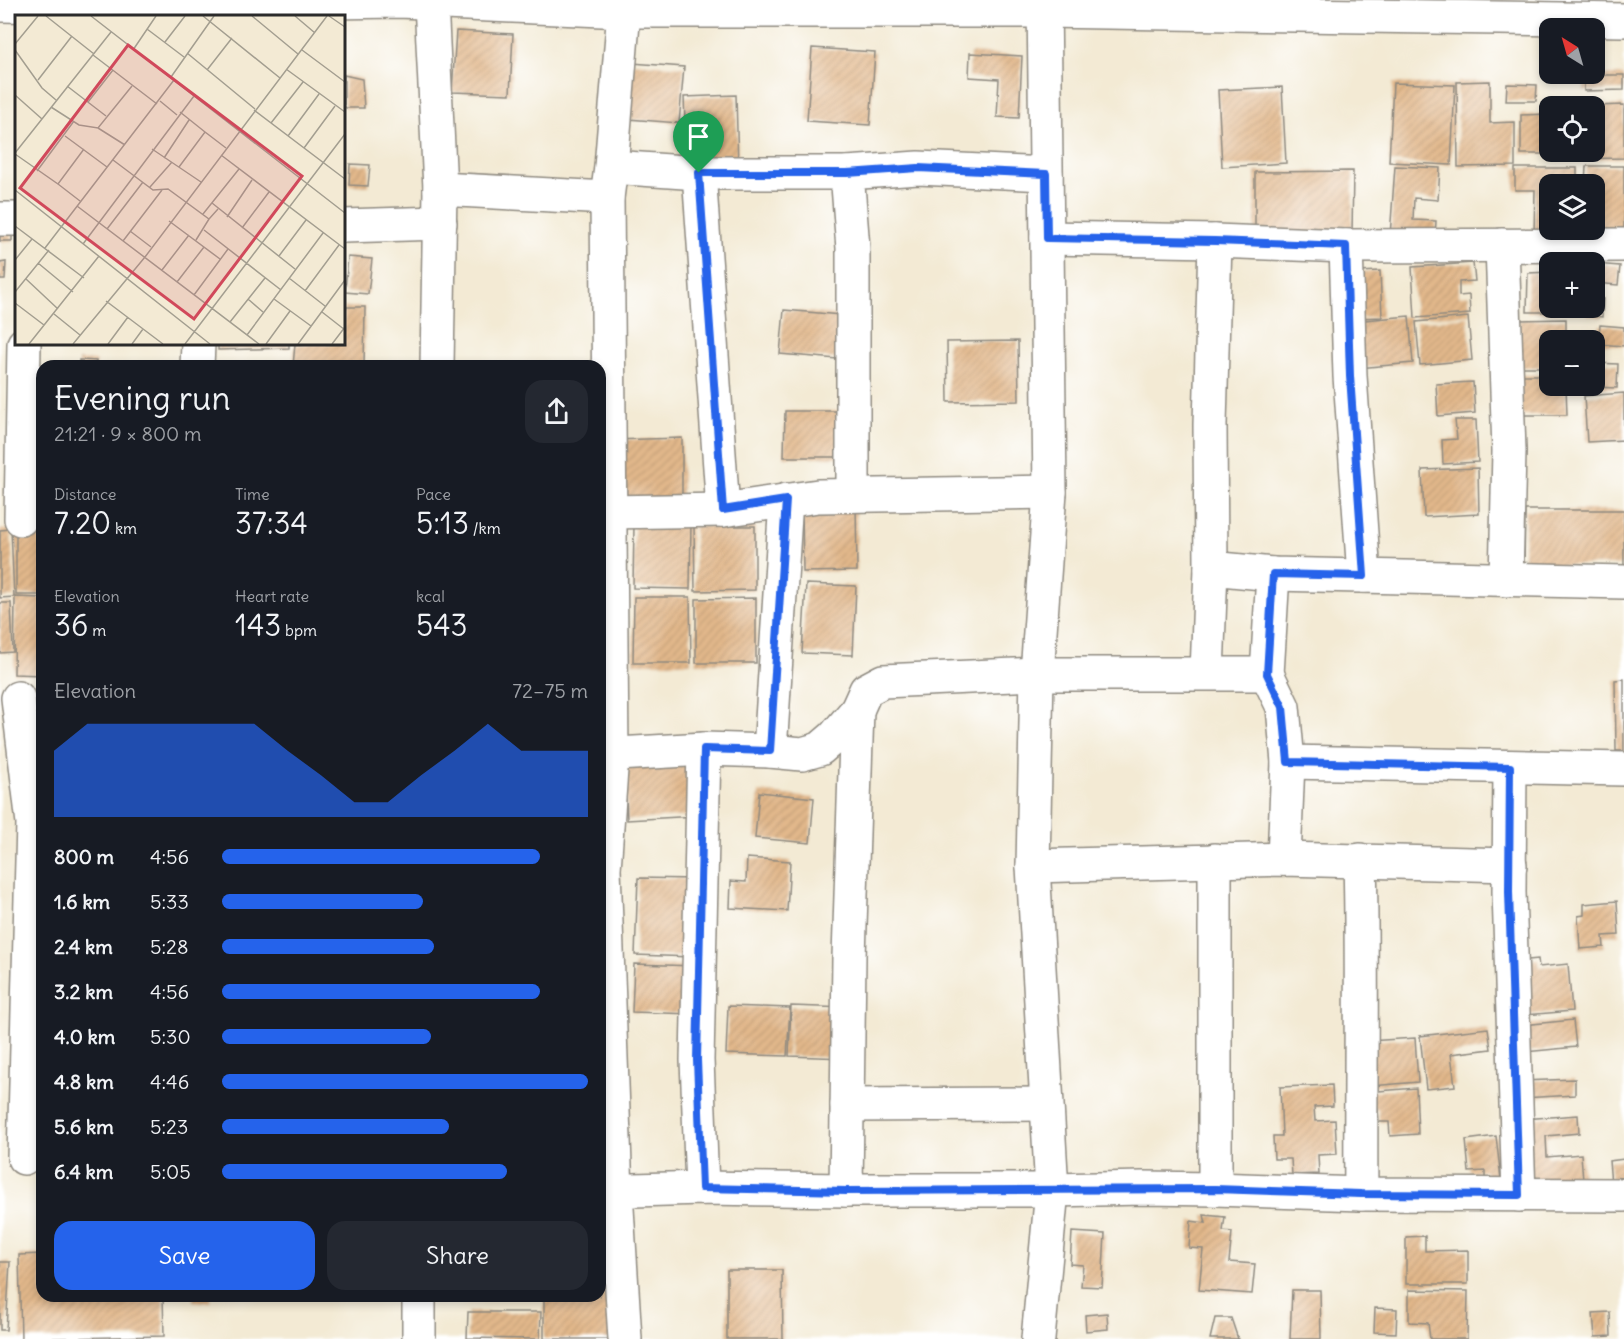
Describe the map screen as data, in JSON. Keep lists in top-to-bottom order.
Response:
{
  "north": "top left",
  "page": {
    "map_buttons": ["+", "−"],
    "heading": ["Evening run", "21:21 · 9 × 800 m"],
    "stats": [
      ["Distance", "7.20 km"],
      ["Time", "37:34"],
      ["Pace", "5:13 /km"],
      ["Elevation", "36 m"],
      ["Heart rate", "143 bpm"],
      ["kcal", "543"]
    ],
    "chart": ["Elevation", "72–75 m"],
    "list": [
      {
        "name": "800 m",
        "note": "4:56"
      },
      {
        "name": "1.6 km",
        "note": "5:33"
      },
      {
        "name": "2.4 km",
        "note": "5:28"
      },
      {
        "name": "3.2 km",
        "note": "4:56"
      },
      {
        "name": "4.0 km",
        "note": "5:30"
      },
      {
        "name": "4.8 km",
        "note": "4:46"
      },
      {
        "name": "5.6 km",
        "note": "5:23"
      },
      {
        "name": "6.4 km",
        "note": "5:05"
      }
    ],
    "buttons": ["Save", "Share"]
  }
}
